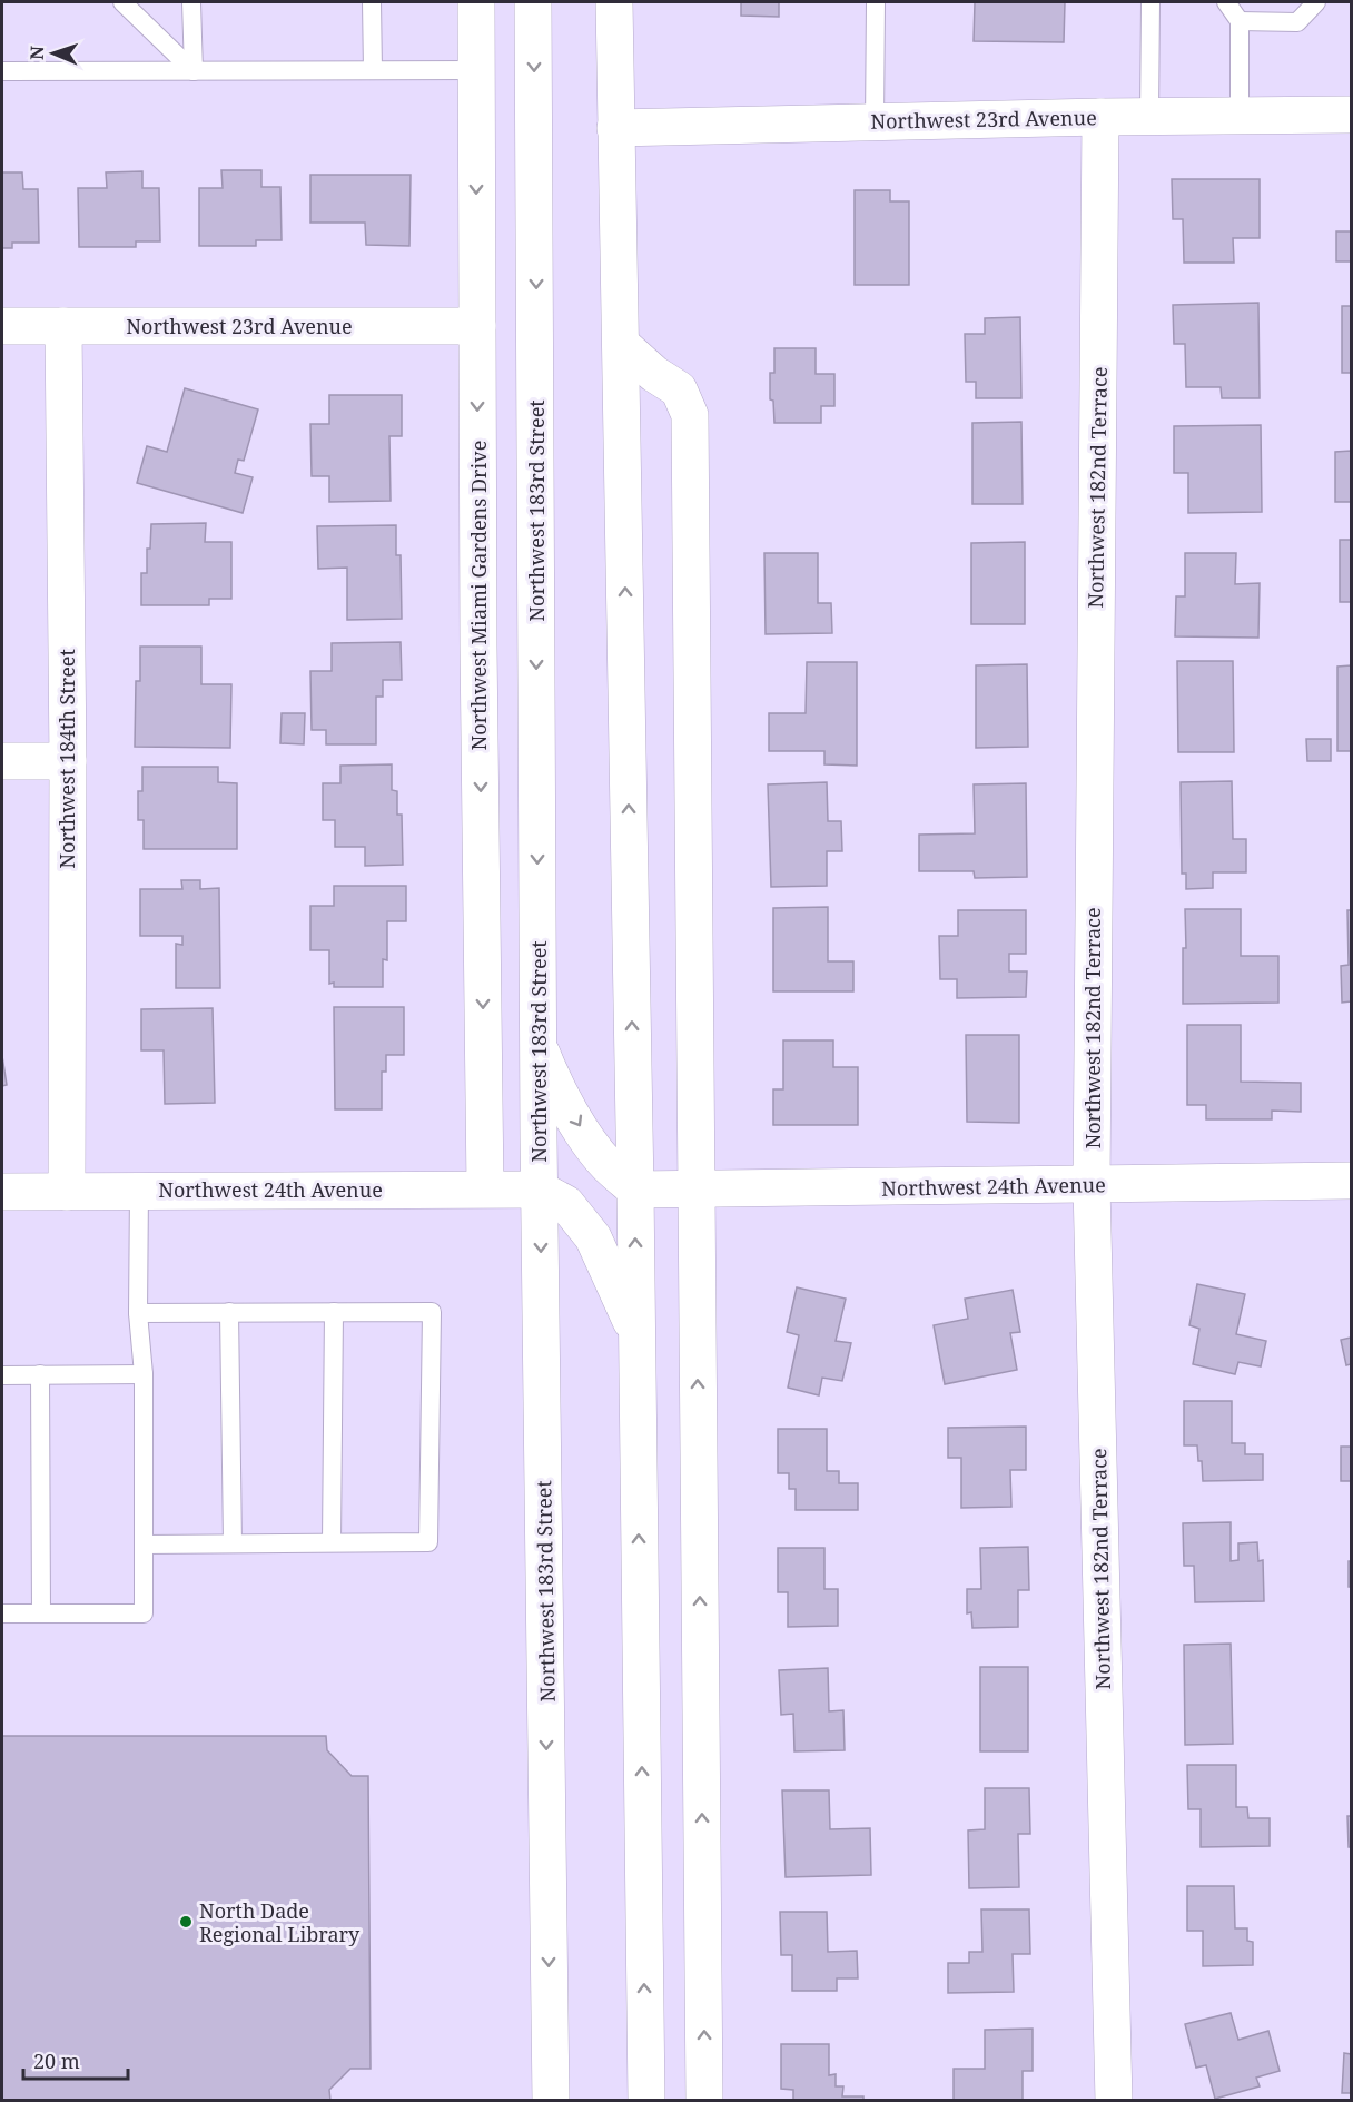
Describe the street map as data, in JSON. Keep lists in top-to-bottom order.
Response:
{
  "streets": {
    "street": [
      "Northwest 23rd Avenue",
      "Northwest 182nd Terrace",
      "Northwest 183rd Street",
      "Northwest Miami Gardens Drive",
      "Northwest 184th Street",
      "Northwest 24th Avenue"
    ]
  },
  "crossings": [
    ["Northwest 23rd Avenue", "Northwest 182nd Terrace"],
    ["Northwest 23rd Avenue", "Northwest Miami Gardens Drive"],
    ["Northwest 23rd Avenue", "Northwest 184th Street"],
    ["Northwest 182nd Terrace", "Northwest 24th Avenue"],
    ["Northwest 183rd Street", "Northwest 24th Avenue"],
    ["Northwest Miami Gardens Drive", "Northwest 24th Avenue"],
    ["Northwest 184th Street", "Northwest 24th Avenue"]
  ],
  "places": ["North Dade Regional Library"],
  "scale_bar": "20 m",
  "north": "left"
}
